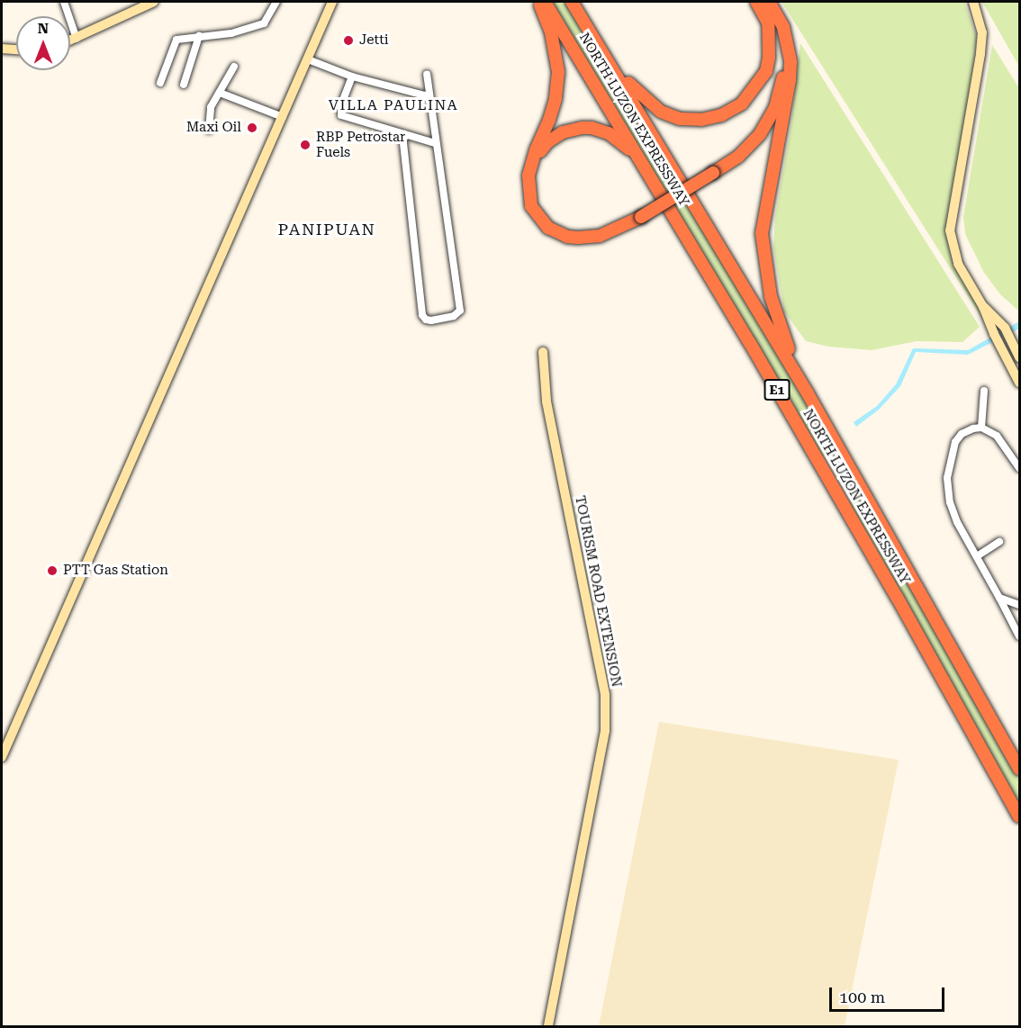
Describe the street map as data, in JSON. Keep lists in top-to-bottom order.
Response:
{
  "streets": {
    "highway": ["NORTH LUZON EXPRESSWAY", "E1"],
    "main road": ["TOURISM ROAD EXTENSION"]
  },
  "districts": ["VILLA PAULINA", "PANIPUAN"],
  "places": [
    "Jetti",
    "Maxi Oil",
    "RBP Petrostar Fuels",
    "PTT Gas Station"
  ],
  "scale_bar": "100 m",
  "north": "top"
}
